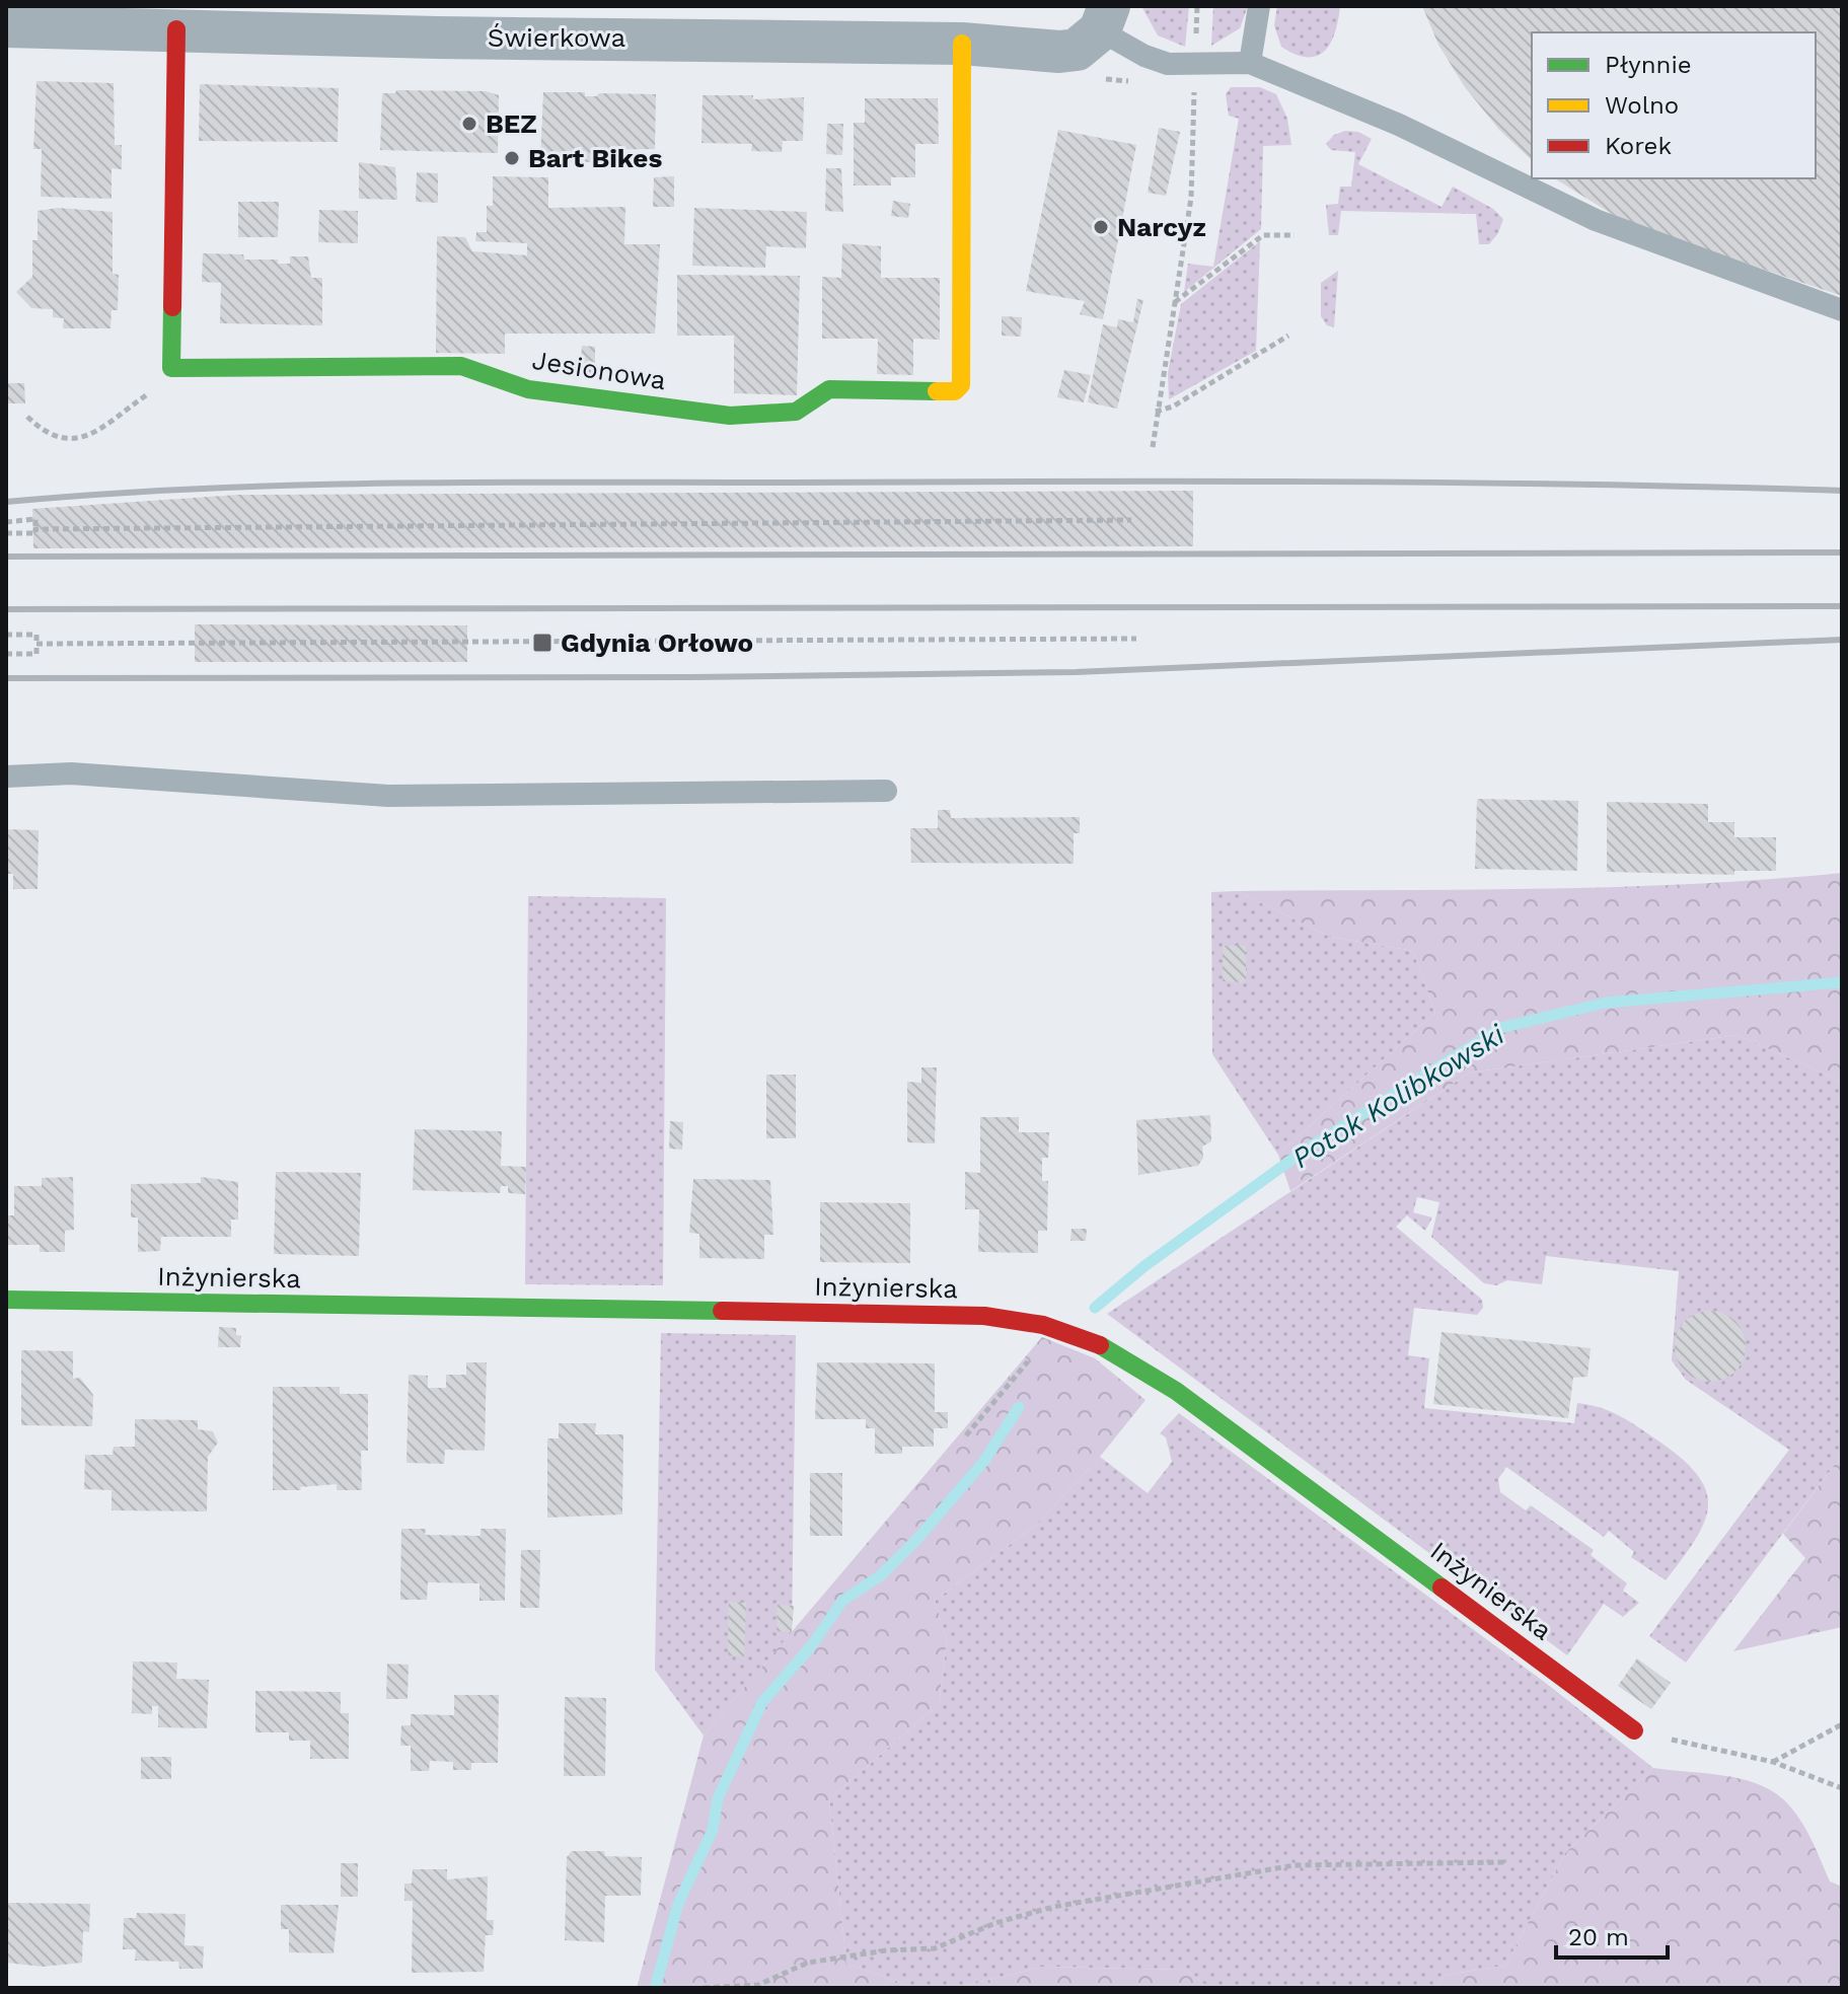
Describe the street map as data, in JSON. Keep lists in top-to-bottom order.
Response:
{
  "streets": {
    "street": ["Świerkowa", "Jesionowa", "Inżynierska"]
  },
  "crossings": [
    ["Świerkowa", "Jesionowa"]
  ],
  "water": ["Potok Kolibkowski"],
  "places": {
    "other": ["BEZ", "Bart Bikes", "Narcyz"],
    "transit": ["Gdynia Orłowo"]
  },
  "legend": ["Płynnie", "Wolno", "Korek"],
  "scale_bar": "20 m"
}
